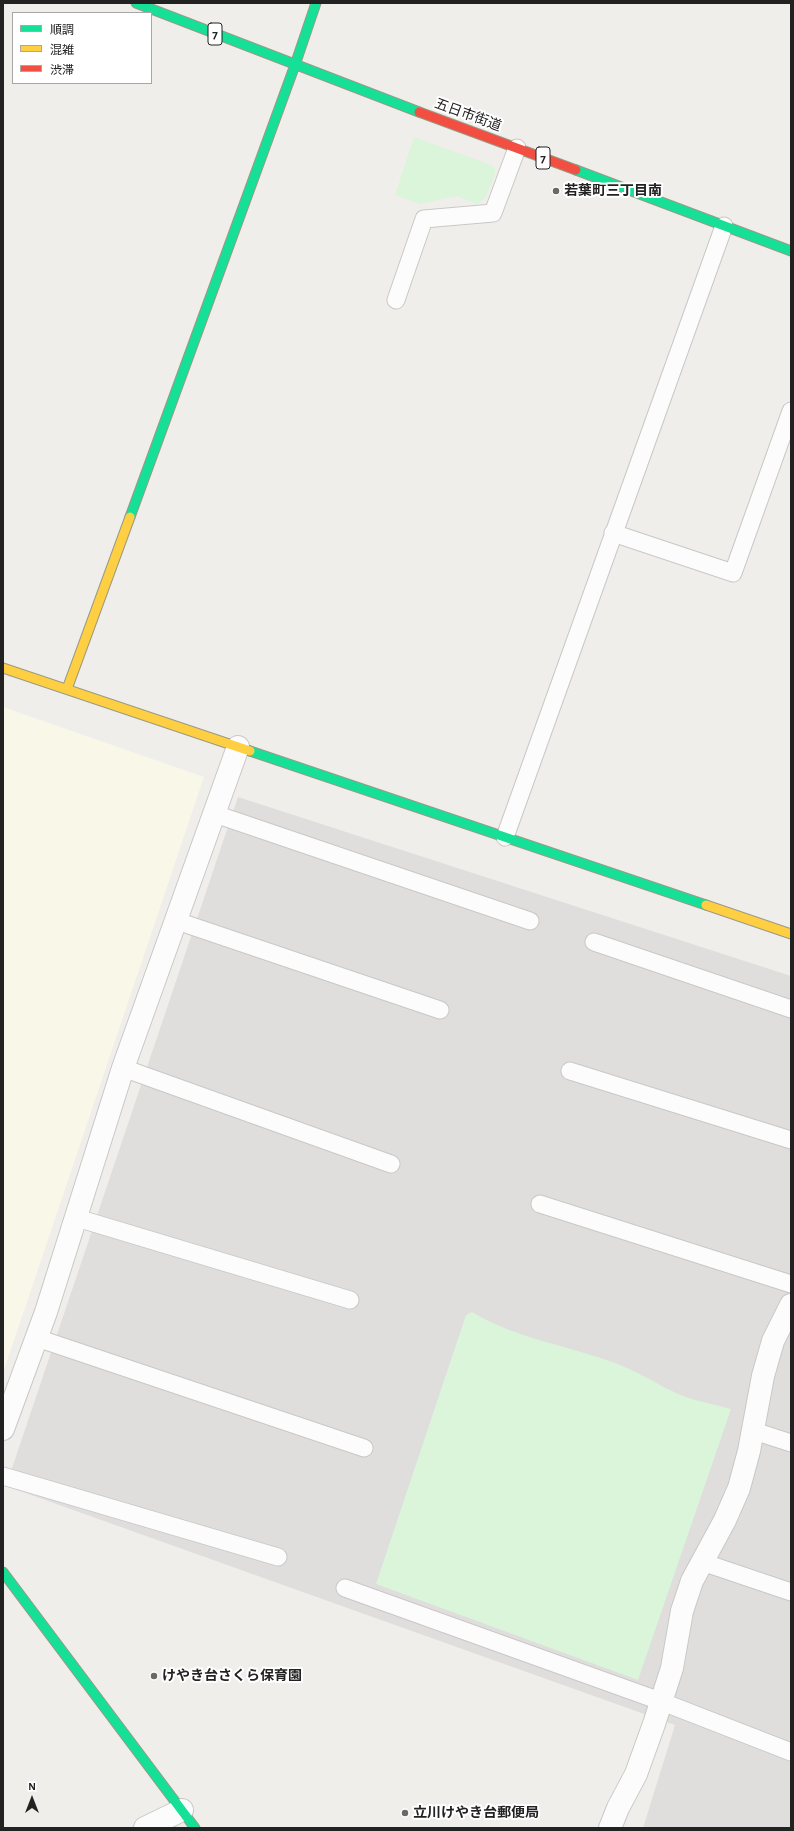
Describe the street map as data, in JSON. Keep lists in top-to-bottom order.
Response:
{
  "streets": {
    "street": ["7", "五日市街道"]
  },
  "places": ["若葉町三丁目南", "けやき台さくら保育園", "立川けやき台郵便局"],
  "legend": ["順調", "混雑", "渋滞"],
  "north": "top"
}
